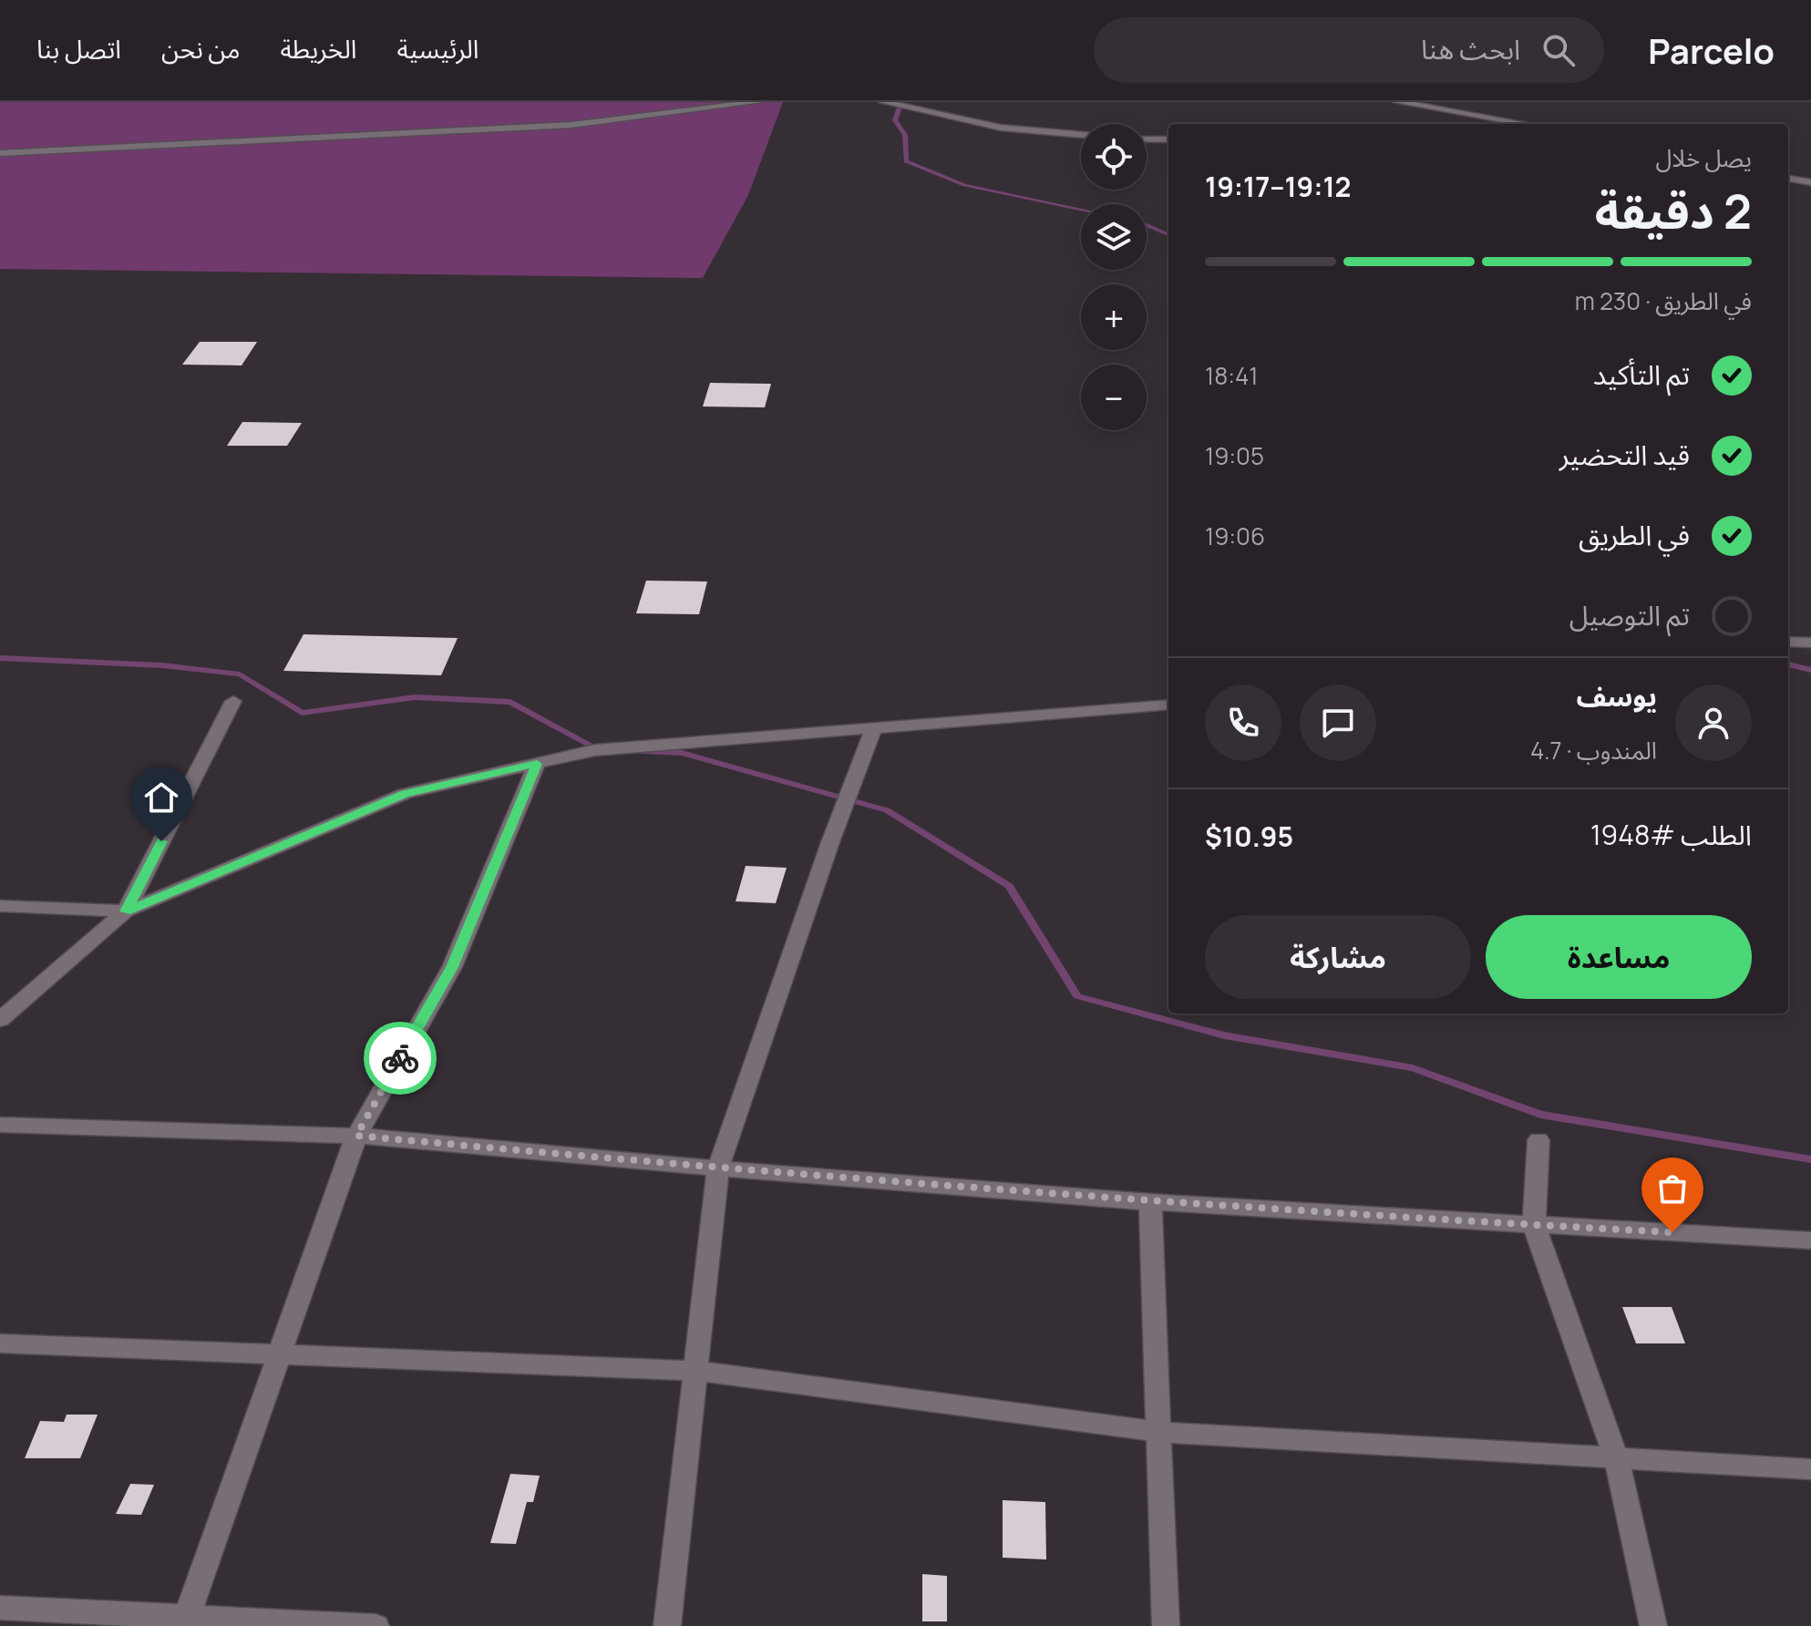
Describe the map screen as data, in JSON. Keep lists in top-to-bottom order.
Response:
{
  "page": {
    "header": "Parcelo",
    "search": "ابحث هنا",
    "nav": [
      "الرئيسية",
      "الخريطة",
      "من نحن",
      "اتصل بنا"
    ],
    "map_buttons": ["+", "−"],
    "heading": ["2 دقيقة", "يصل خلال", "19:12–19:17"],
    "panel": [
      "يوسف",
      "المندوب · 4.7",
      "الطلب #1948",
      "$10.95"
    ],
    "bar": "في الطريق · 230 m",
    "list": [
      ["تم التأكيد", "18:41"],
      ["قيد التحضير", "19:05"],
      ["في الطريق", "19:06"],
      "تم التوصيل"
    ],
    "buttons": ["مساعدة", "مشاركة"]
  }
}
